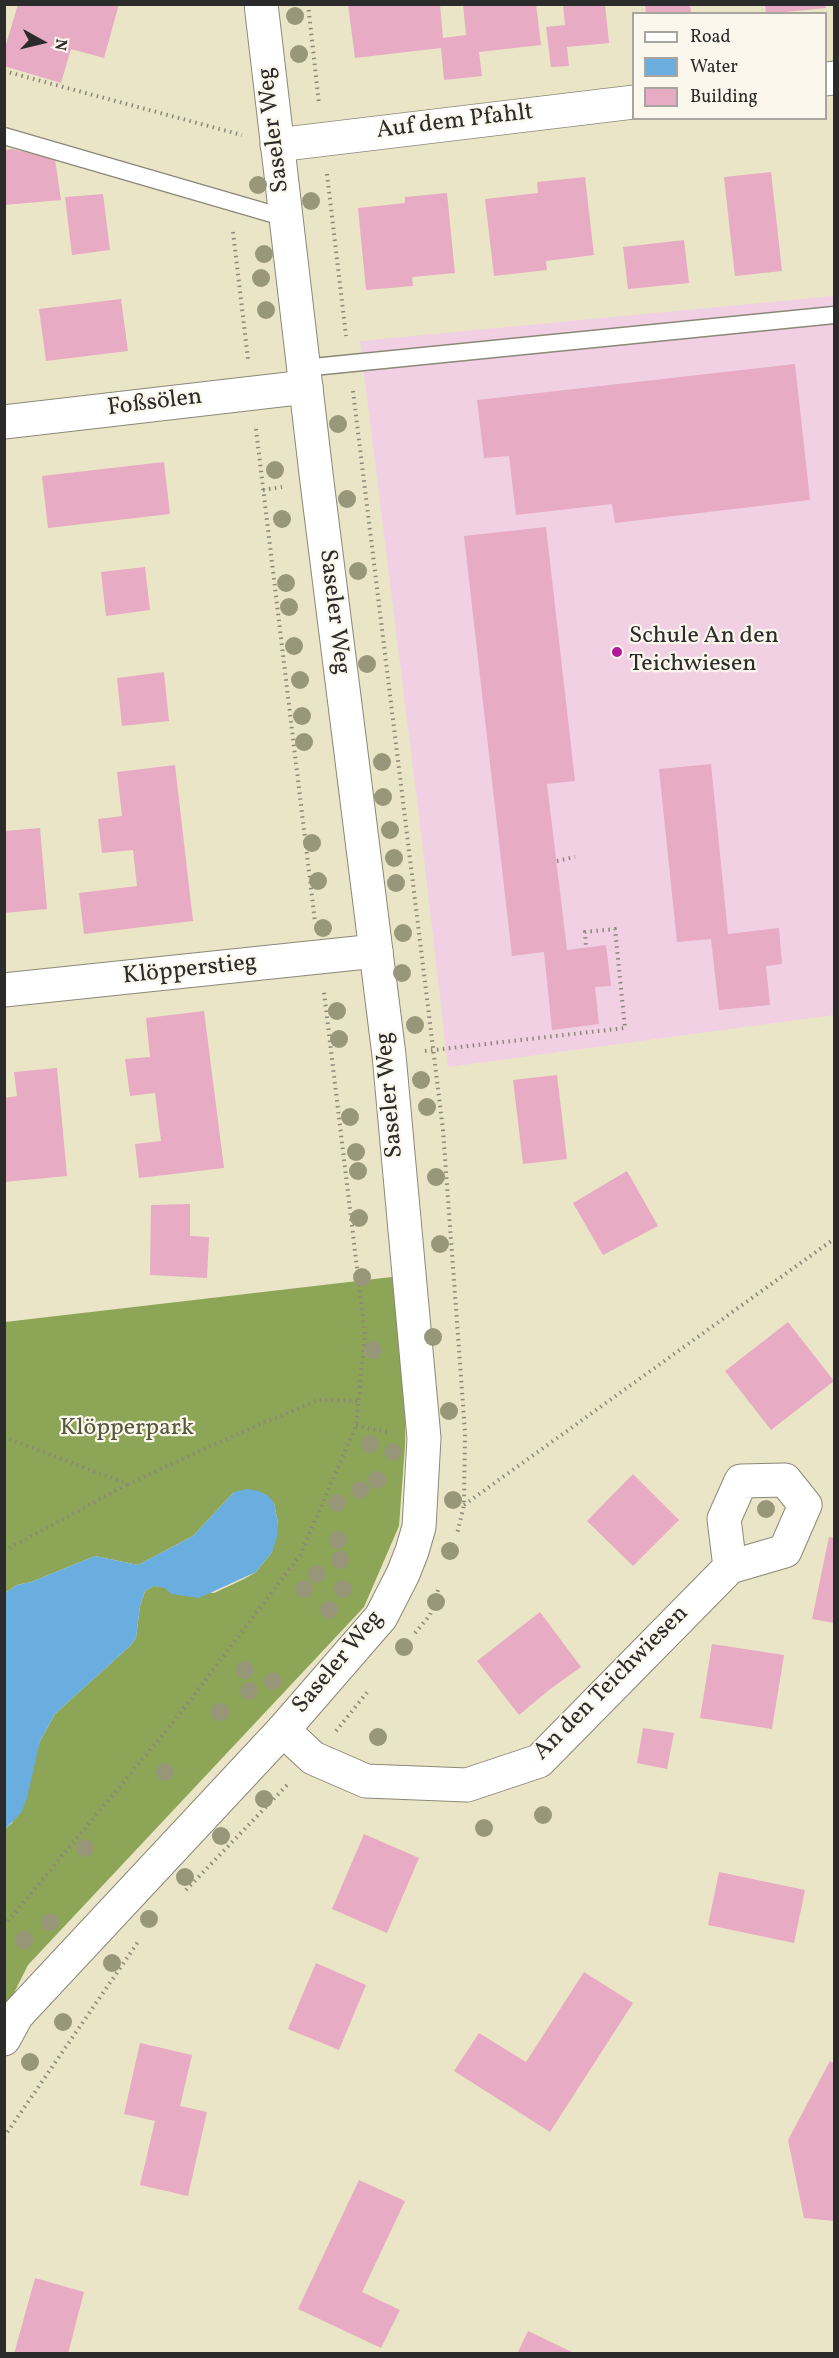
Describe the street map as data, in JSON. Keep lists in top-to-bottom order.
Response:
{
  "streets": {
    "street": [
      "Auf dem Pfahlt",
      "Saseler Weg",
      "Foßsölen",
      "Klöpperstieg",
      "An den Teichwiesen"
    ]
  },
  "crossings": [
    ["Auf dem Pfahlt", "Saseler Weg"],
    ["Saseler Weg", "Foßsölen"],
    ["Saseler Weg", "Klöpperstieg"],
    ["Saseler Weg", "An den Teichwiesen"]
  ],
  "parks": ["Klöpperpark"],
  "places": ["Schule An den Teichwiesen"],
  "legend": ["Road", "Water", "Building"],
  "north": "right"
}
